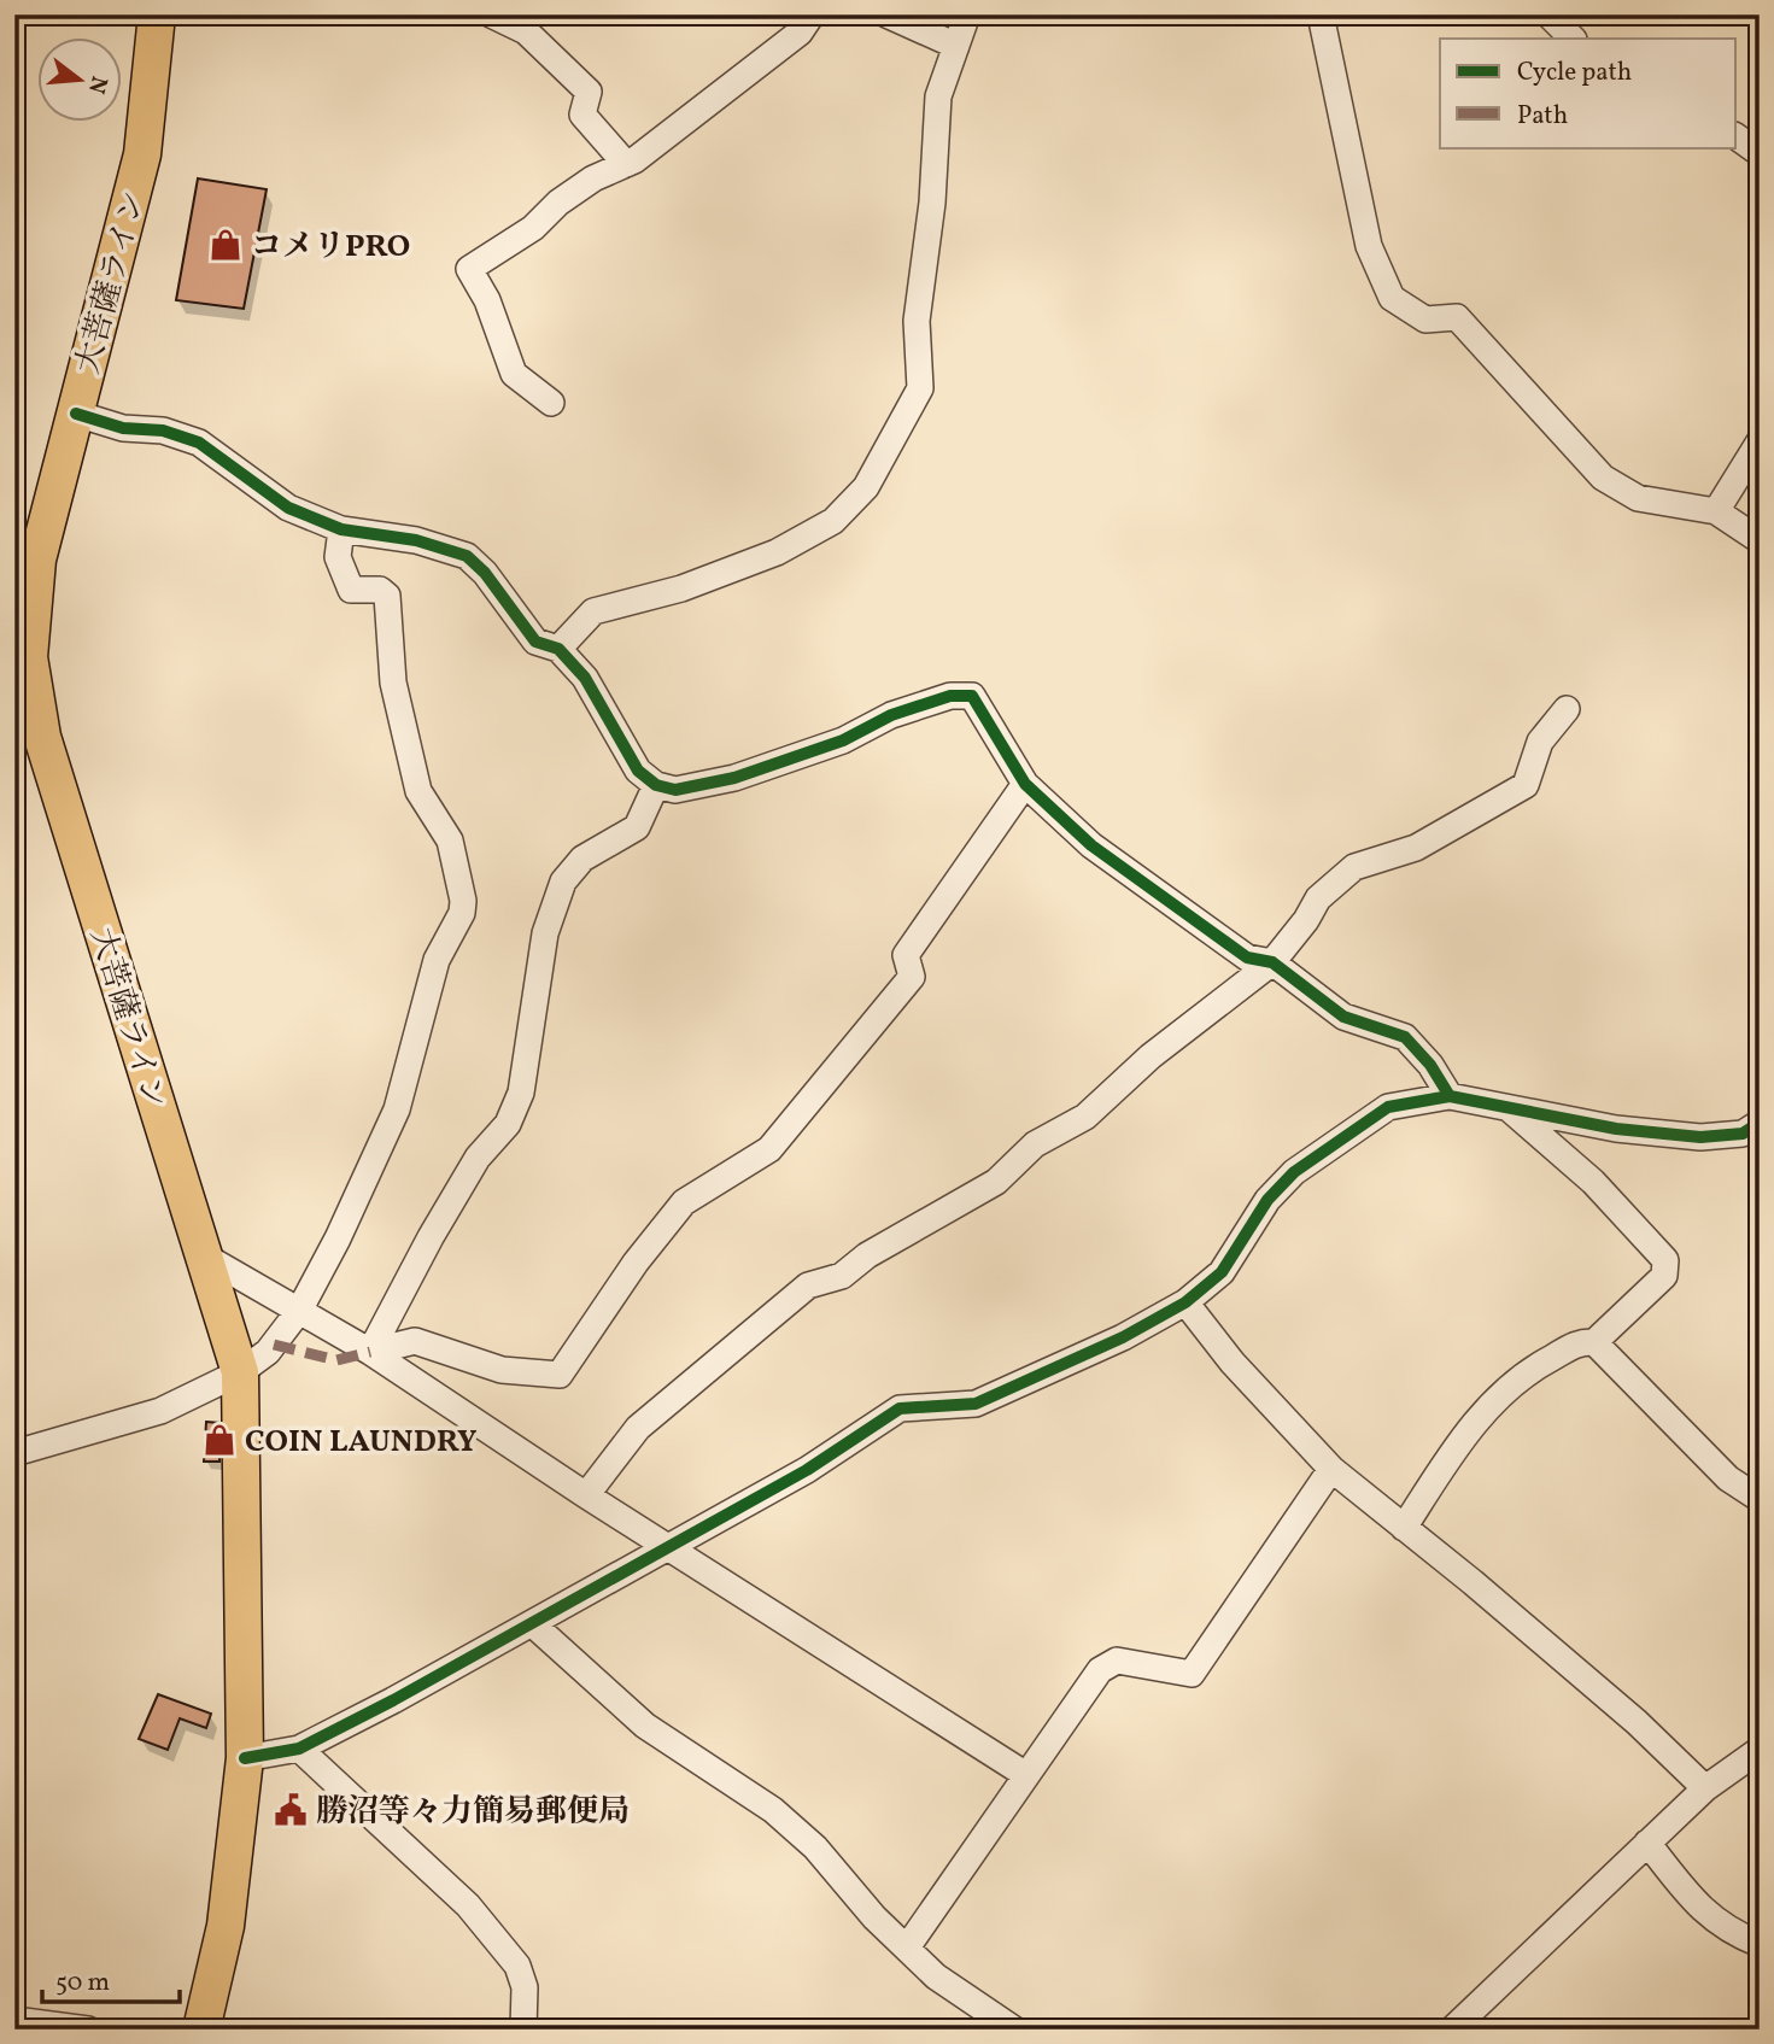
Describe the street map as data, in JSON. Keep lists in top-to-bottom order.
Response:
{
  "streets": {
    "highway": ["大菩薩ライン"]
  },
  "places": {
    "shop": ["コメリPRO", "COIN LAUNDRY"],
    "public building": ["勝沼等々力簡易郵便局"]
  },
  "legend": ["Cycle path", "Path"],
  "scale_bar": "50 m",
  "north": "right"
}
